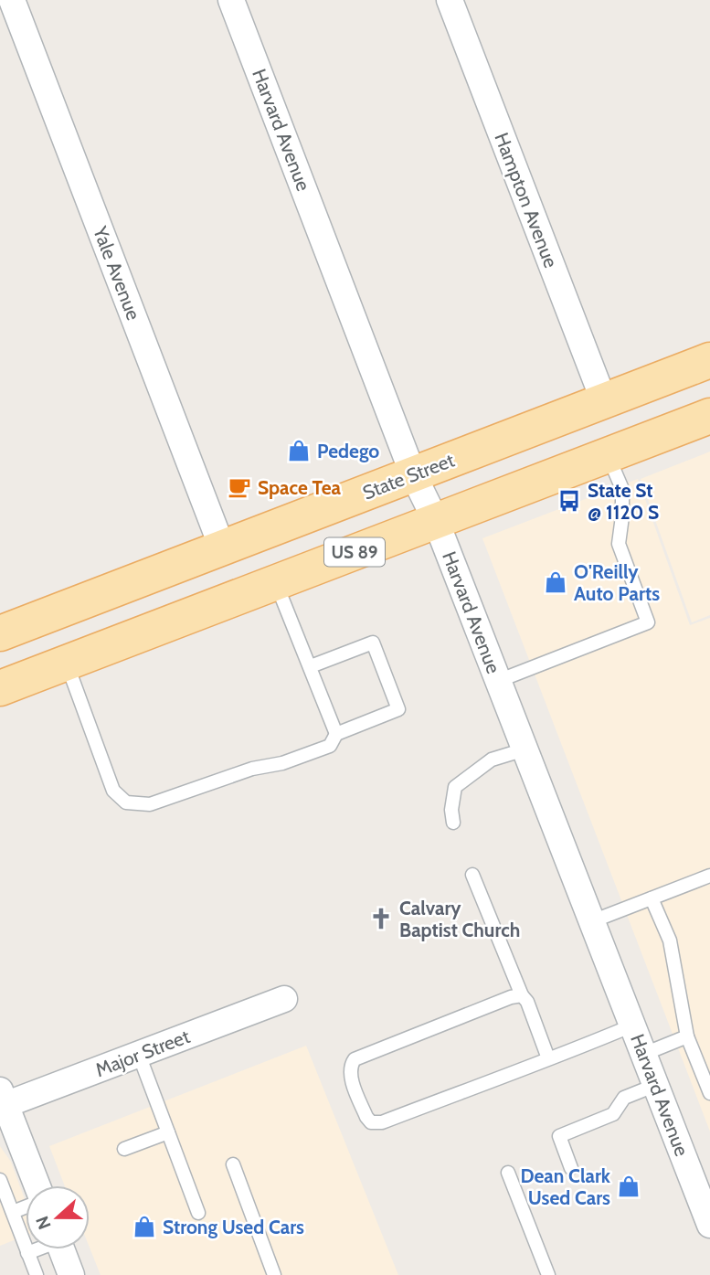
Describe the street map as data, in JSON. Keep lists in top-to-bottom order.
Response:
{
  "streets": {
    "main road": ["State Street", "US 89"],
    "street": [
      "Harvard Avenue",
      "Hampton Avenue",
      "Yale Avenue",
      "Major Street"
    ]
  },
  "crossings": [
    ["Harvard Avenue", "State Street"],
    ["Harvard Avenue", "US 89"],
    ["Hampton Avenue", "State Street"],
    ["Yale Avenue", "State Street"]
  ],
  "places": {
    "shop": [
      "Pedego",
      "O'Reilly Auto Parts",
      "Dean Clark Used Cars",
      "Strong Used Cars"
    ],
    "cafe": ["Space Tea"],
    "bus stop": ["State St @ 1120 S"],
    "church": ["Calvary Baptist Church"]
  },
  "north": "left"
}
